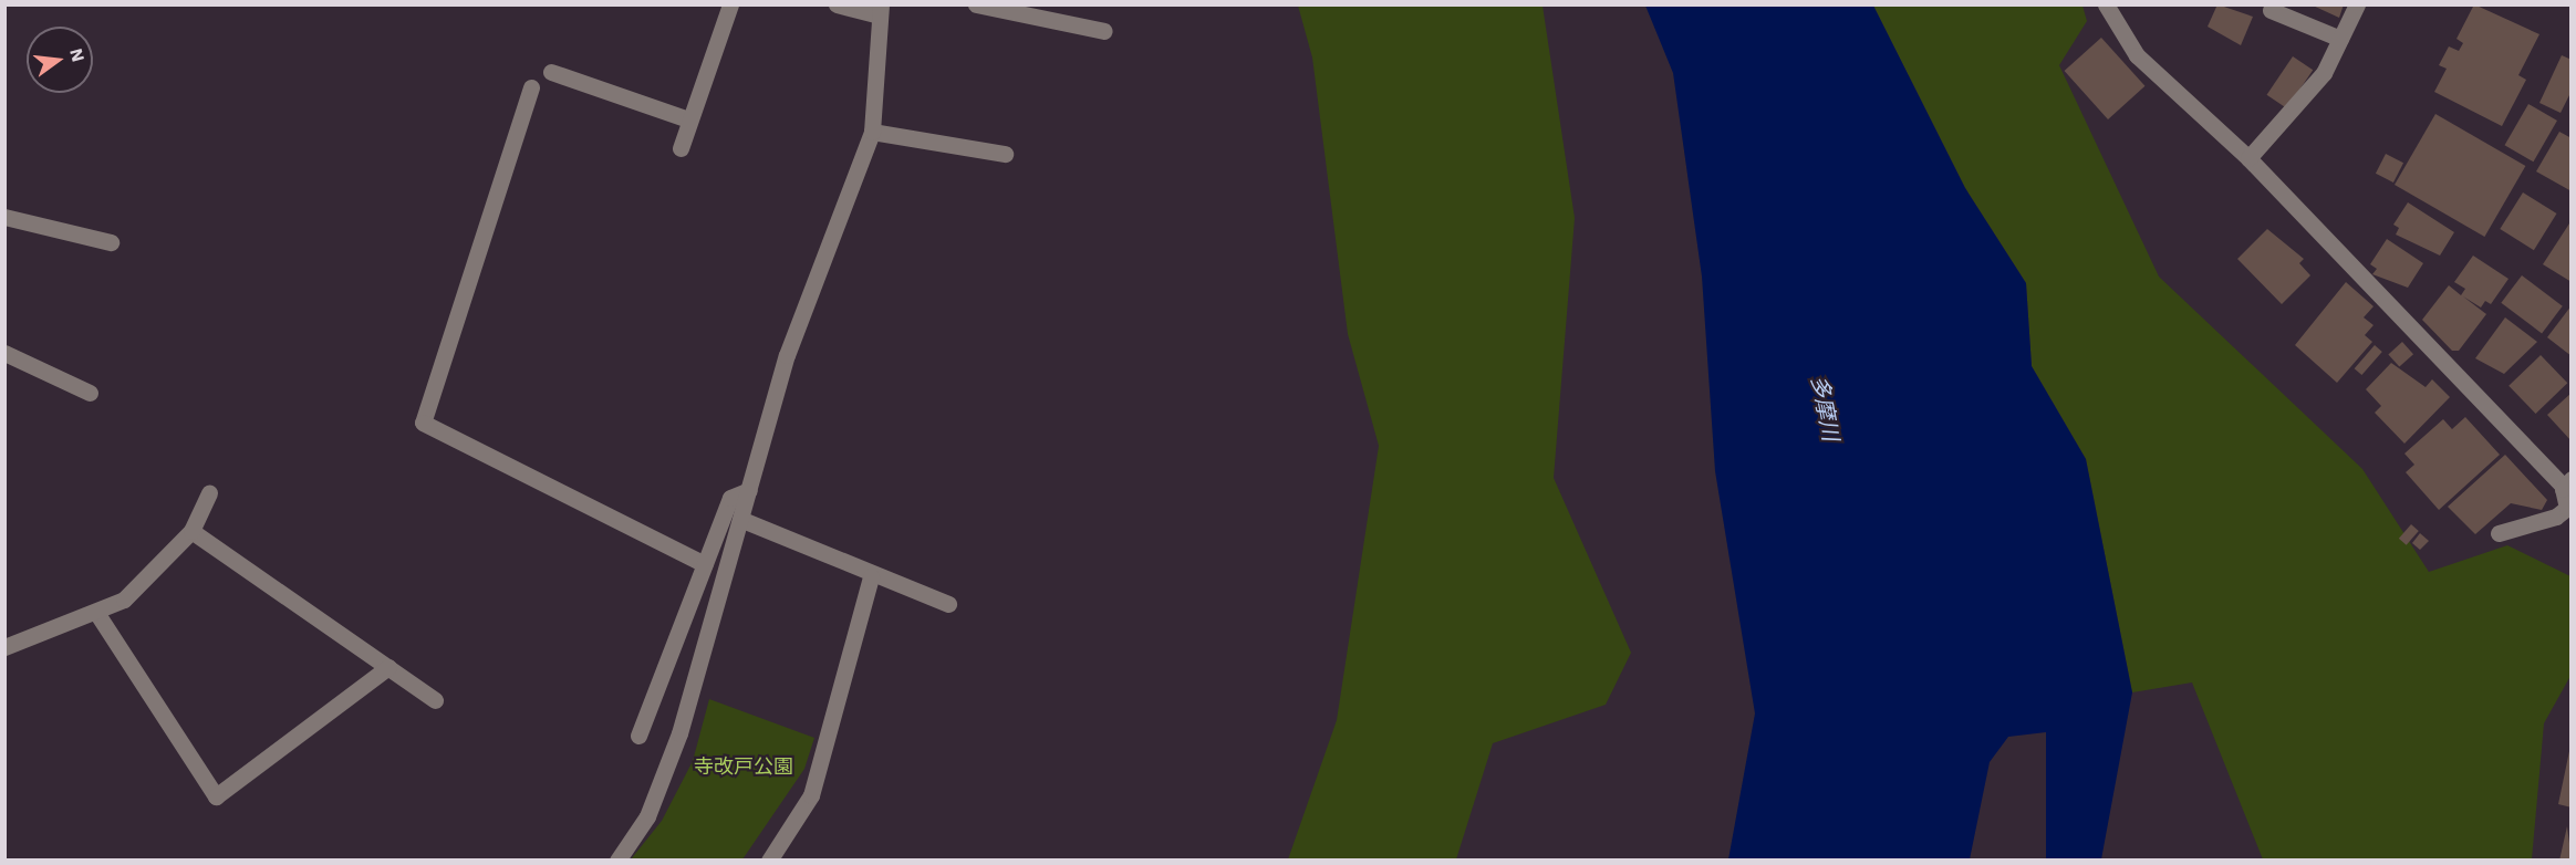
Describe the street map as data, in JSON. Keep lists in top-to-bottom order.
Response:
{
  "water": ["多摩川"],
  "parks": ["寺改戸公園"],
  "north": "right"
}
